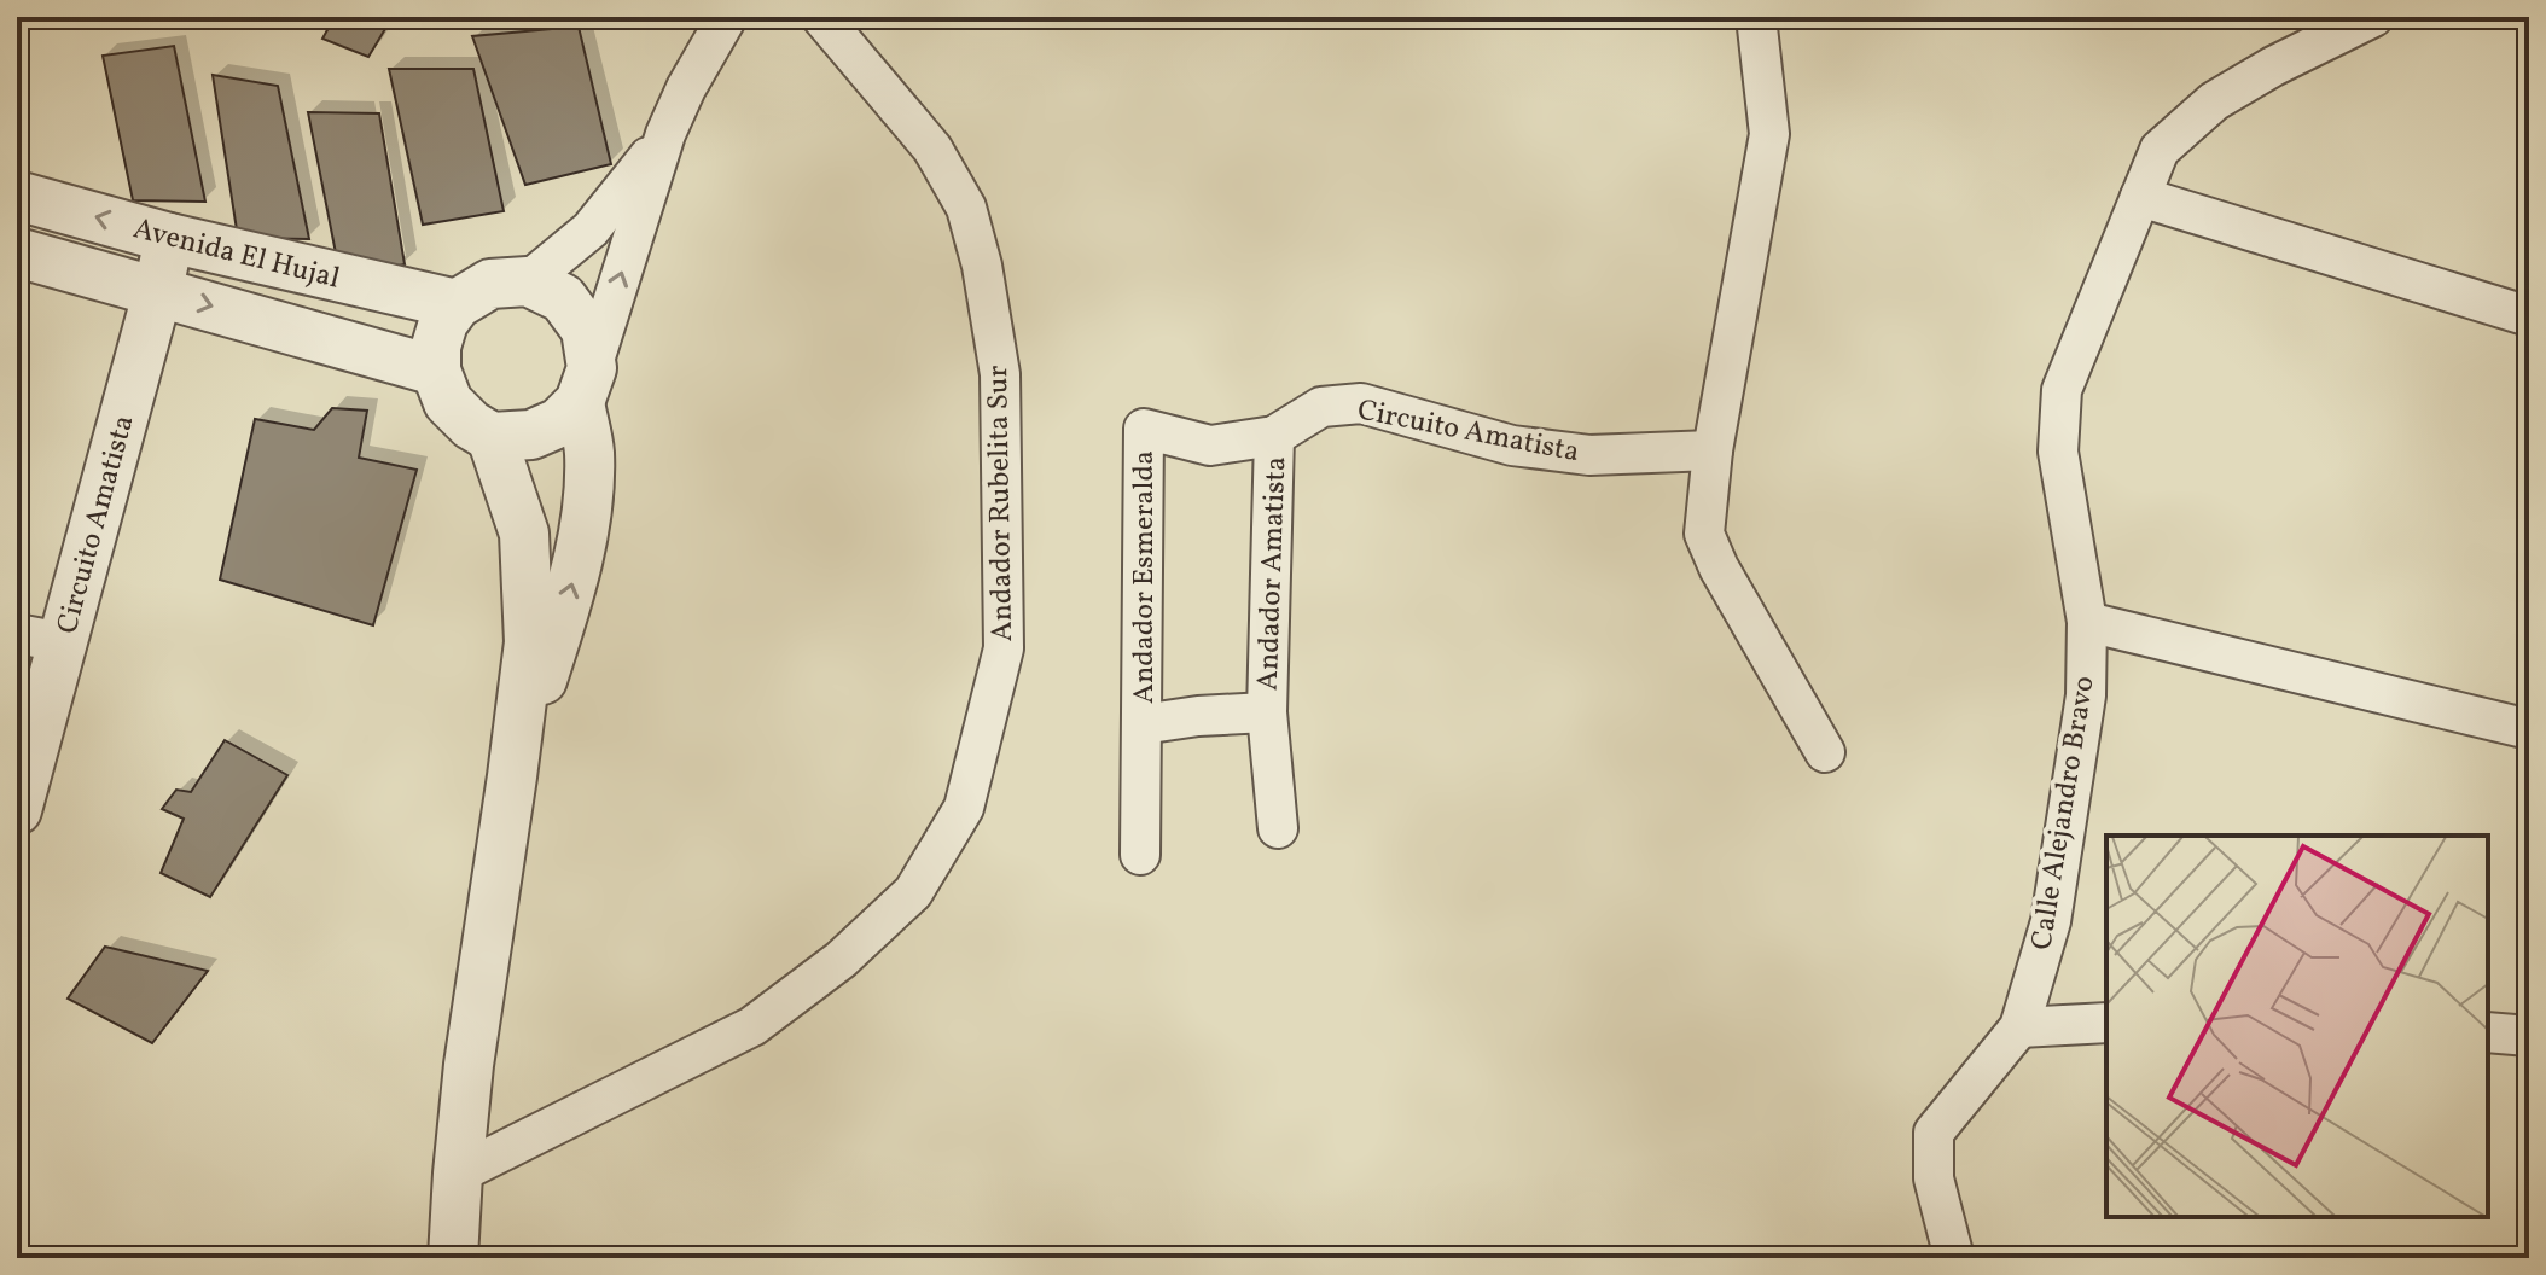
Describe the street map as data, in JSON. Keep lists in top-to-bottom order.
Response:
{
  "streets": {
    "street": [
      "Avenida El Hujal",
      "Circuito Amatista",
      "Andador Rubelita Sur",
      "Andador Amatista",
      "Andador Esmeralda",
      "Calle Alejandro Bravo"
    ]
  },
  "crossings": [
    ["Avenida El Hujal", "Circuito Amatista"],
    ["Circuito Amatista", "Andador Amatista"],
    ["Circuito Amatista", "Andador Esmeralda"],
    ["Andador Amatista", "Andador Esmeralda"]
  ]
}
